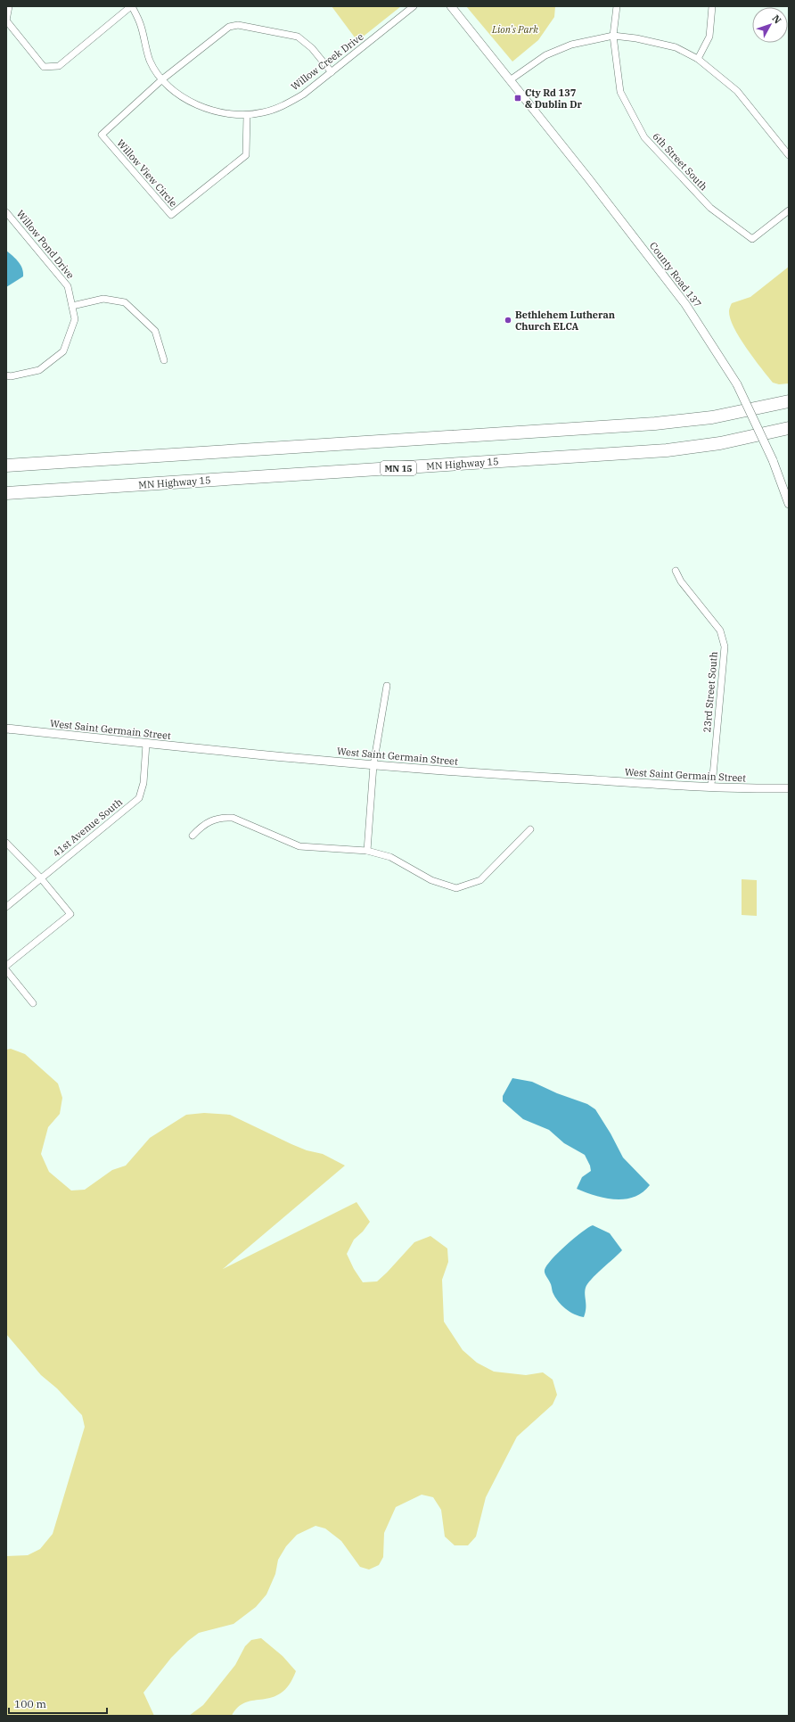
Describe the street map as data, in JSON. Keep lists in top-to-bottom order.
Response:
{
  "streets": {
    "highway": ["MN Highway 15", "MN 15"],
    "street": [
      "Willow Creek Drive",
      "6th Street South",
      "Willow View Circle",
      "Willow Pond Drive",
      "County Road 137",
      "23rd Street South",
      "West Saint Germain Street",
      "41st Avenue South"
    ]
  },
  "crossings": [
    ["Willow Creek Drive", "Willow View Circle"],
    ["23rd Street South", "West Saint Germain Street"],
    ["West Saint Germain Street", "41st Avenue South"]
  ],
  "parks": ["Lion's Park"],
  "places": {
    "transit": ["Cty Rd 137 & Dublin Dr"],
    "other": ["Bethlehem Lutheran Church ELCA"]
  },
  "scale_bar": "100 m",
  "north": "top right"
}
